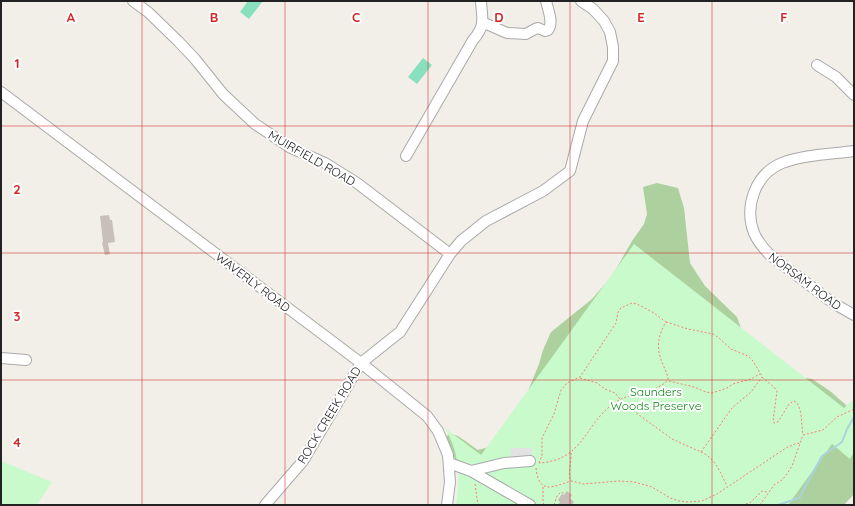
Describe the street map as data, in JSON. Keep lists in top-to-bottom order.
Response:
{
  "streets": {
    "street": [
      "MUIRFIELD ROAD",
      "NORSAM ROAD",
      "WAVERLY ROAD",
      "ROCK CREEK ROAD"
    ]
  },
  "crossings": [
    ["MUIRFIELD ROAD", "ROCK CREEK ROAD"],
    ["WAVERLY ROAD", "ROCK CREEK ROAD"]
  ],
  "parks": ["Saunders Woods Preserve"],
  "grid": {
    "columns": [
      "A",
      "B",
      "C",
      "D",
      "E",
      "F"
    ],
    "rows": [
      "1",
      "2",
      "3",
      "4"
    ]
  }
}
